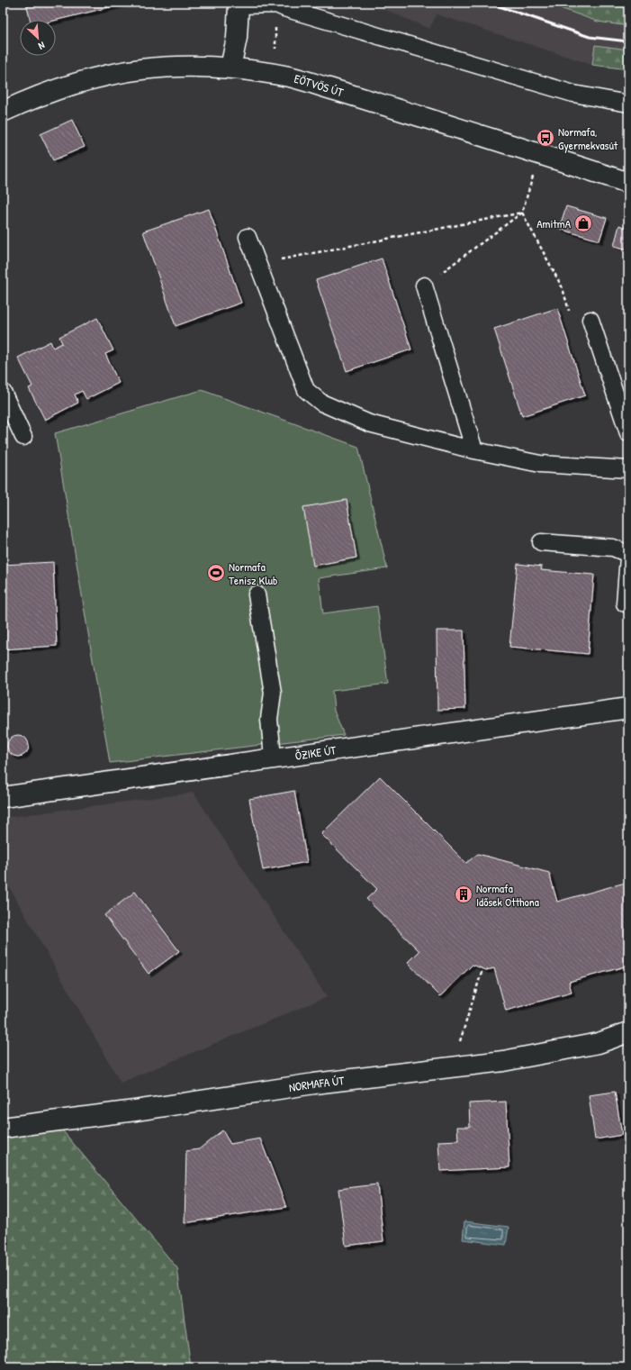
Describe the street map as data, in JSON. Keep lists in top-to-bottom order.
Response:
{
  "streets": {
    "street": ["EÖTVÖS ÚT", "ŐZIKE ÚT", "NORMAFA ÚT"]
  },
  "places": {
    "bus stop": ["Normafa, Gyermekvasút"],
    "shop": ["AmitmA"],
    "sports": ["Normafa Tenisz Klub"],
    "building": ["Normafa Idősek Otthona"]
  },
  "north": "bottom right"
}
